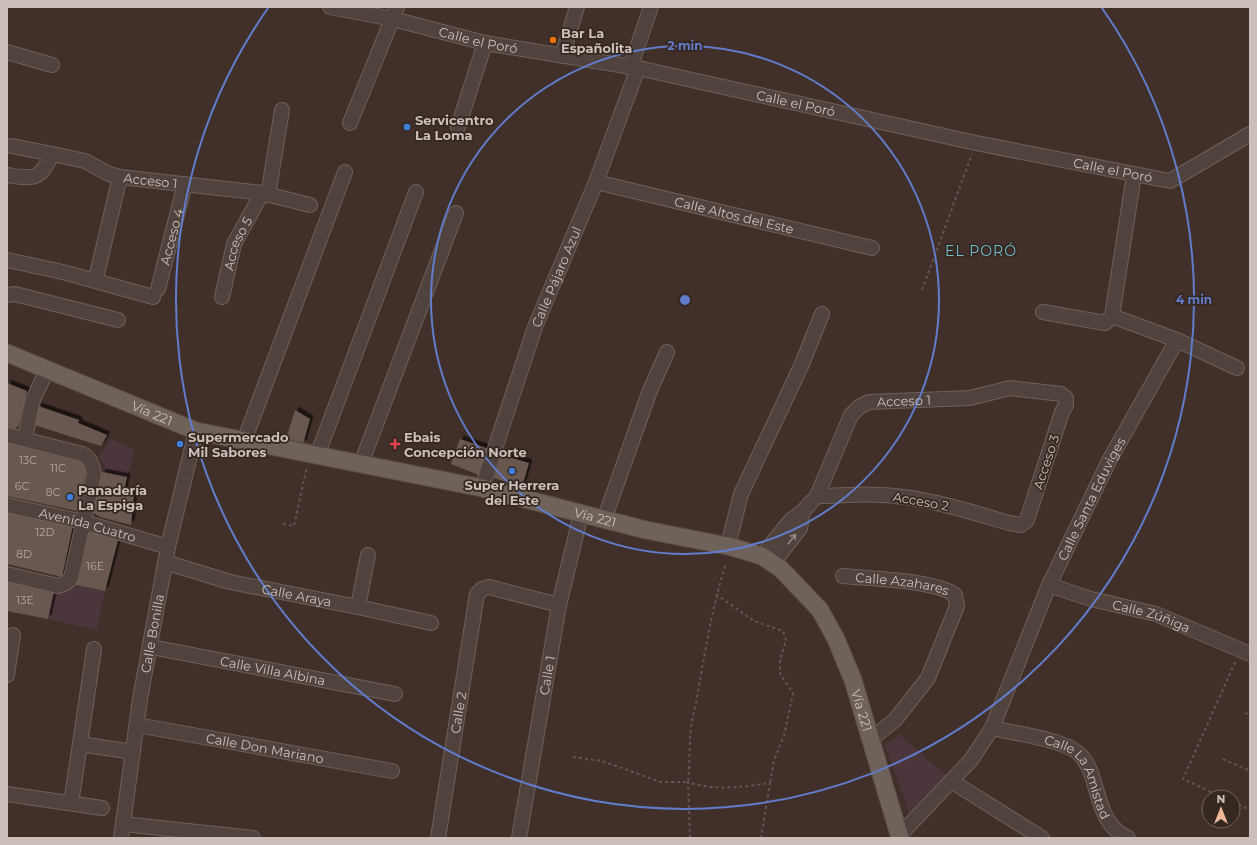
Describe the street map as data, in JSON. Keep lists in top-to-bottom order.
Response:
{
  "streets": {
    "main road": ["Vía 221"],
    "street": [
      "Calle el Poró",
      "Acceso 1",
      "Calle Altos del Este",
      "Acceso 4",
      "Acceso 5",
      "Calle Pájaro Azul",
      "Acceso 3",
      "Calle Santa Eduviges",
      "Acceso 2",
      "Avenida Cuatro",
      "Calle Azahares",
      "Calle Araya",
      "Calle Zúñiga",
      "Calle Bonilla",
      "Calle Villa Albina",
      "Calle 1",
      "Calle 2",
      "Calle Don Mariano",
      "Calle La Amistad"
    ]
  },
  "crossings": [
    ["Calle el Poró", "Calle Pájaro Azul"],
    ["Acceso 1", "Acceso 4"],
    ["Acceso 1", "Acceso 5"],
    ["Acceso 1", "Vía 221"],
    ["Acceso 1", "Acceso 3"],
    ["Acceso 1", "Acceso 2"],
    ["Calle Altos del Este", "Calle Pájaro Azul"],
    ["Calle Pájaro Azul", "Vía 221"],
    ["Vía 221", "Calle Santa Eduviges"],
    ["Vía 221", "Calle Azahares"],
    ["Vía 221", "Calle Bonilla"],
    ["Vía 221", "Calle 1"],
    ["Acceso 3", "Acceso 2"],
    ["Calle Santa Eduviges", "Calle Zúñiga"],
    ["Calle Santa Eduviges", "Calle La Amistad"],
    ["Avenida Cuatro", "Calle Bonilla"],
    ["Calle Araya", "Calle Bonilla"],
    ["Calle Bonilla", "Calle Villa Albina"],
    ["Calle Bonilla", "Calle Don Mariano"],
    ["Calle 1", "Calle 2"]
  ],
  "districts": ["EL PORÓ"],
  "places": {
    "other": [
      "Bar La Españolita",
      "Servicentro La Loma",
      "Supermercado Mil Sabores",
      "Super Herrera del Este",
      "Panadería La Espiga"
    ],
    "health": ["Ebais Concepción Norte"]
  },
  "house_numbers": [
    "13C",
    "11C",
    "6C",
    "8C",
    "12D",
    "8D",
    "16E",
    "13E"
  ],
  "north": "top",
  "rings": ["2 min", "4 min"]
}
